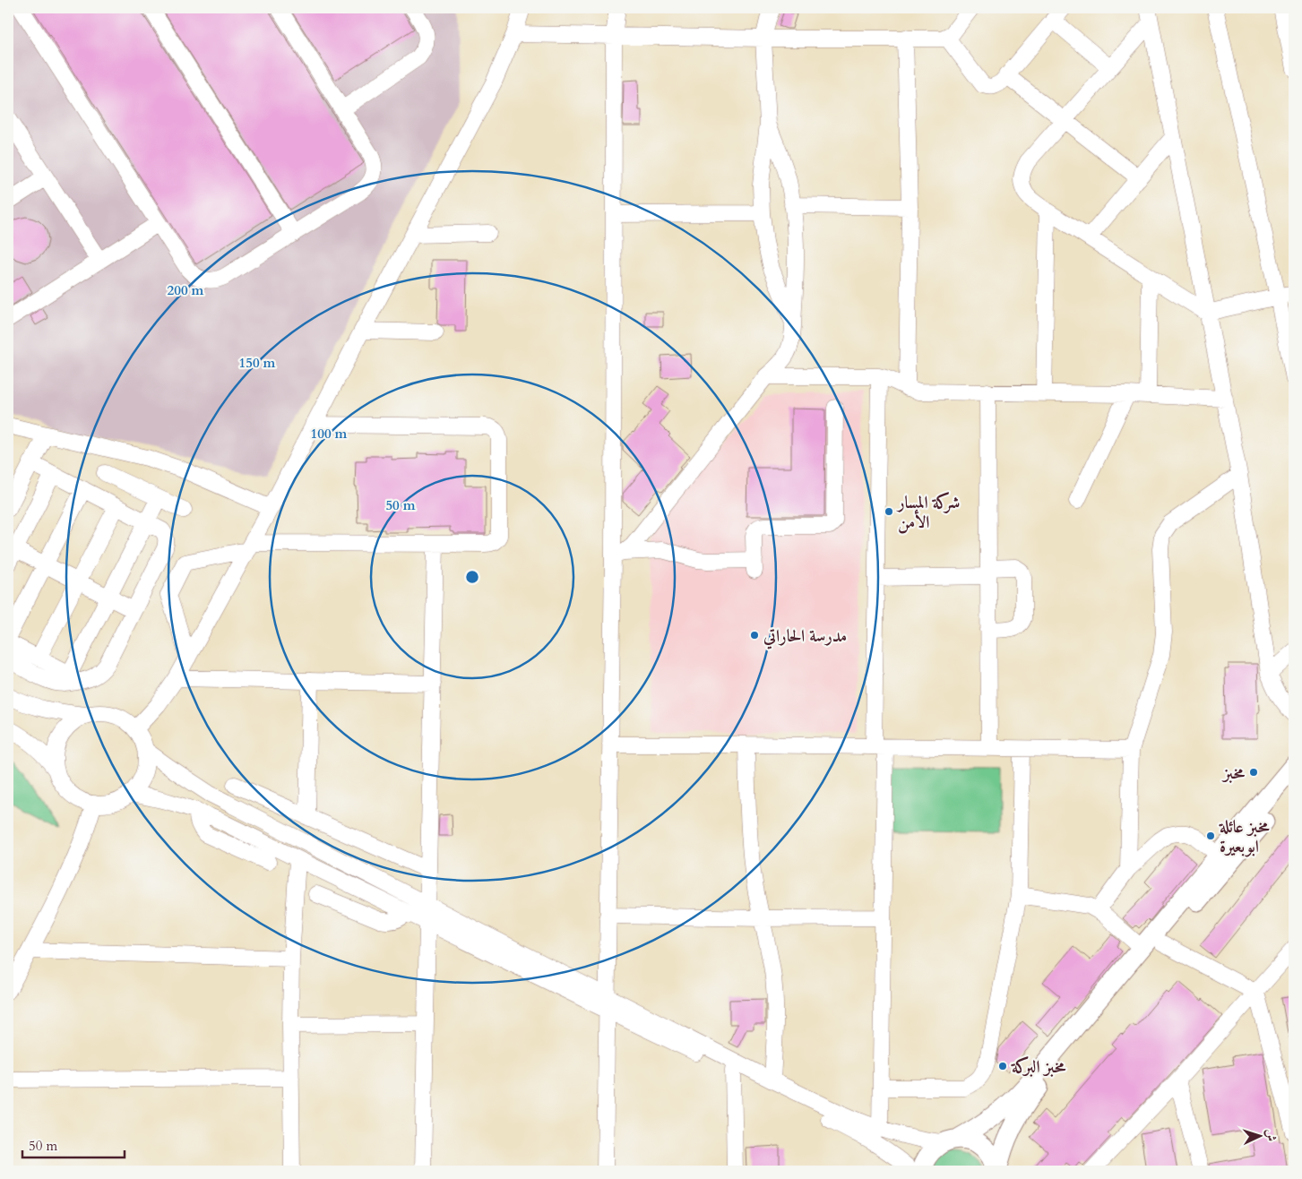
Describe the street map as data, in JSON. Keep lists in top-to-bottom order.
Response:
{
  "places": [
    "شركة المسار الأمن",
    "مدرسة الحاراتي",
    "مخبز",
    "مخبز عائلة ابوبعيرة",
    "مخبز البركة"
  ],
  "scale_bar": "50 m",
  "north": "right",
  "rings": [
    "200 m",
    "150 m",
    "100 m",
    "50 m"
  ]
}
